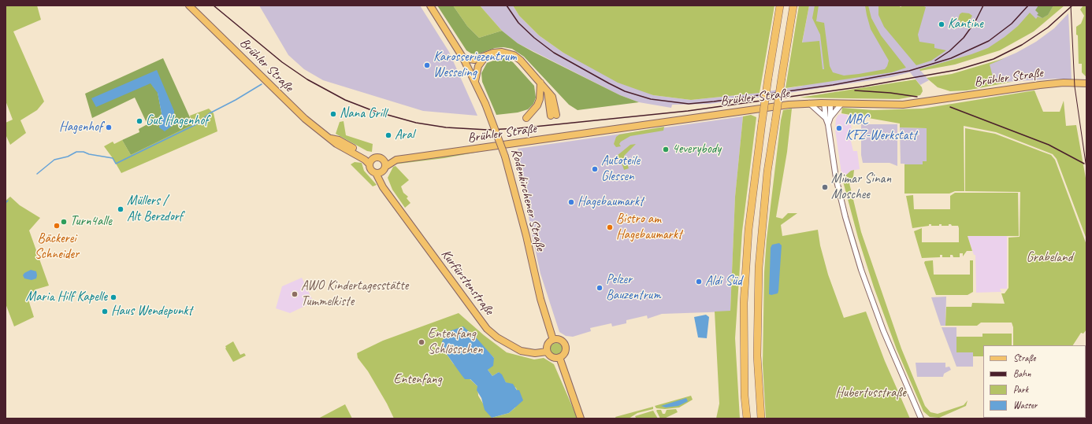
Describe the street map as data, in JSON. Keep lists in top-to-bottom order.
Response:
{
  "streets": {
    "main road": ["Brühler Straße", "Rodenkirchener Straße", "Kurfürstenstraße"]
  },
  "crossings": [
    ["Brühler Straße", "Kurfürstenstraße"],
    ["Rodenkirchener Straße", "Kurfürstenstraße"]
  ],
  "parks": ["Grabeland", "Entenfang", "Hubertusstraße"],
  "places": [
    "Kantine",
    "Karosseriezentrum Wesseling",
    "Nana Grill",
    "Gut Hagenhof",
    "Hagenhof",
    "MBC KFZ-Werkstatt",
    "Aral",
    "4everybody",
    "Autoteile Glessen",
    "Mimar Sinan Moschee",
    "Hagebaumarkt",
    "Müllers / Alt Berzdorf",
    "Turn4alle",
    "Bäckerei Schneider",
    "Bistro am Hagebaumarkt",
    "Aldi Süd",
    "Pelzer Bauzentrum",
    "AWO Kindertagesstätte Tummelkiste",
    "Maria Hilf Kapelle",
    "Haus Wendepunkt",
    "Entenfang Schlösschen"
  ],
  "legend": [
    "Straße",
    "Bahn",
    "Park",
    "Wasser"
  ]
}
